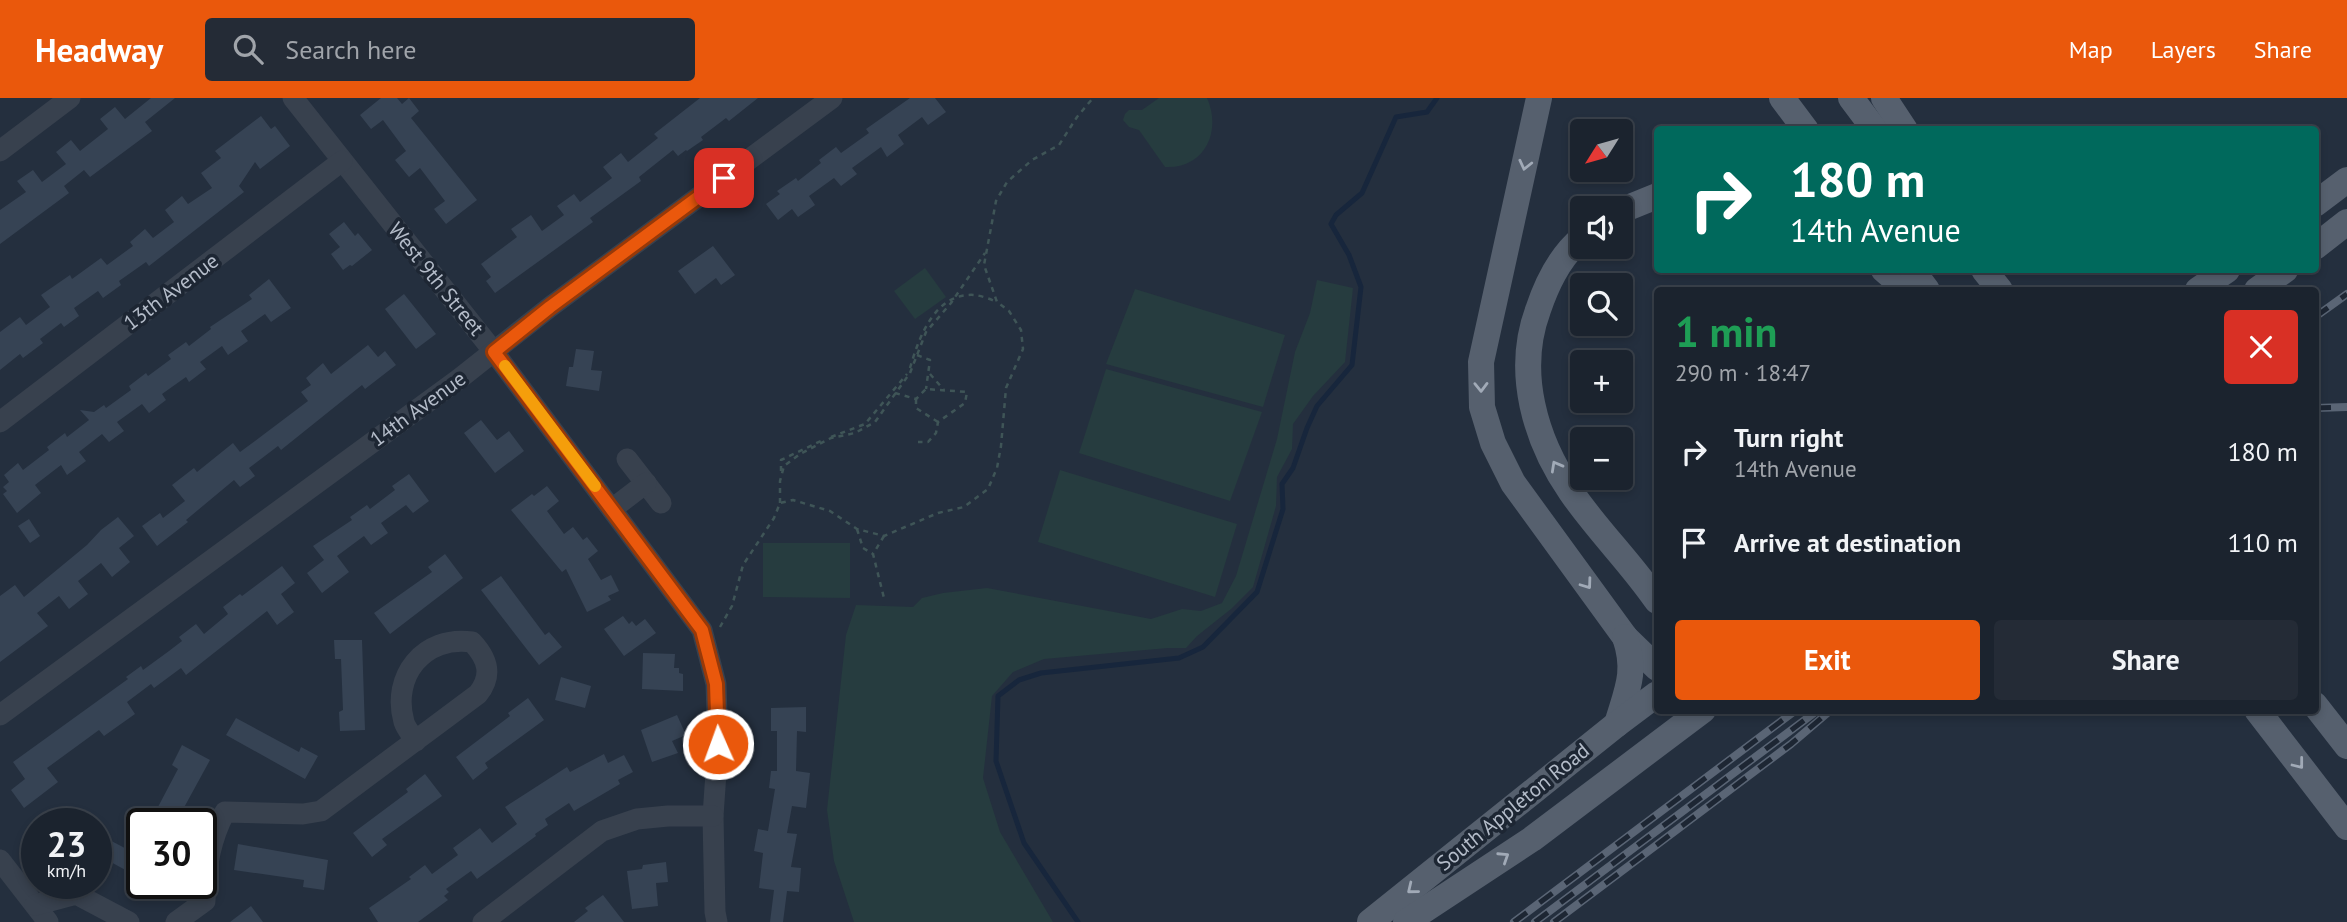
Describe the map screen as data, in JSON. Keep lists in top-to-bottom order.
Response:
{
  "streets": {
    "main road": ["South Appleton Road"],
    "street": ["West 9th Street", "13th Avenue", "14th Avenue"]
  },
  "crossings": [
    ["West 9th Street", "13th Avenue"],
    ["West 9th Street", "14th Avenue"]
  ],
  "north": "bottom left",
  "page": {
    "header": "Headway",
    "search": "Search here",
    "nav": ["Map", "Layers", "Share"],
    "map_buttons": ["+", "−"],
    "turn": ["180 m", "14th Avenue"],
    "heading": ["1 min", "290 m · 18:47"],
    "list": [
      {
        "name": "Turn right",
        "note": "14th Avenue",
        "value": "180 m"
      },
      {
        "name": "Arrive at destination",
        "value": "110 m"
      }
    ],
    "buttons": ["Exit", "Share"],
    "speed": "23 km/h",
    "limit": "30"
  }
}
